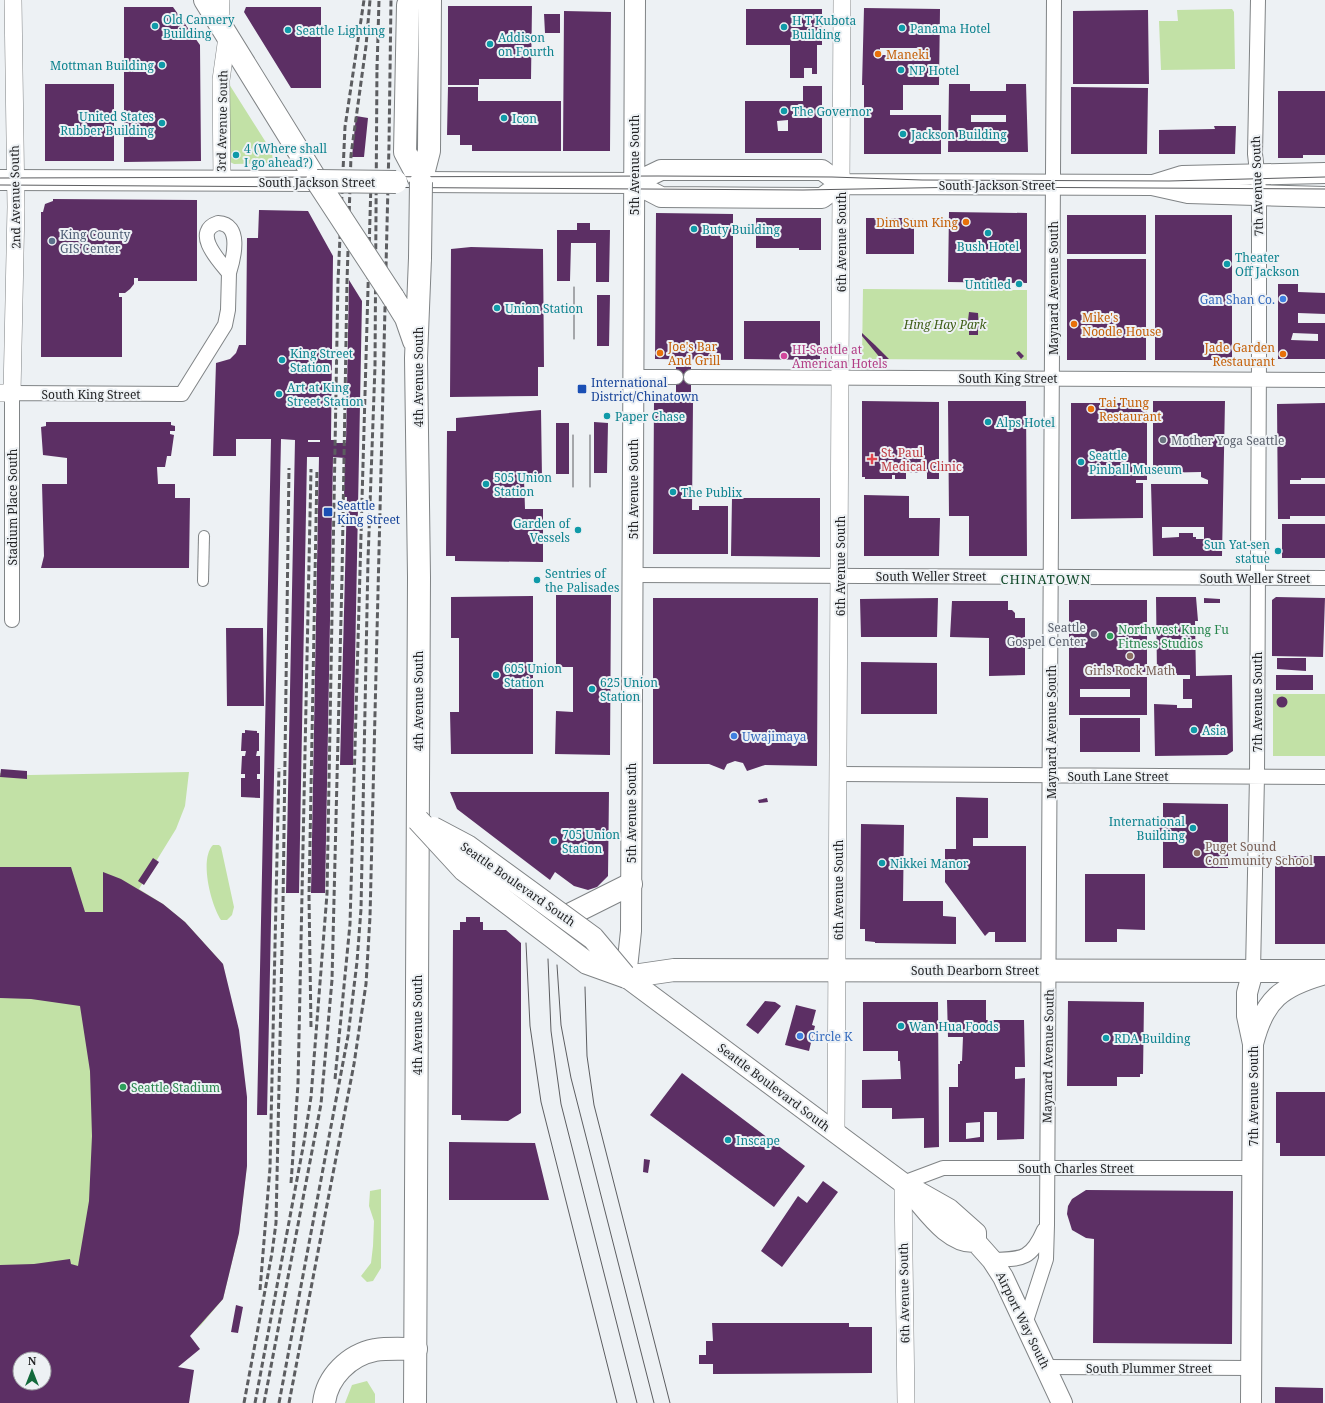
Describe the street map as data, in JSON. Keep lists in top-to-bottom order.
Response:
{
  "streets": {
    "main road": [
      "5th Avenue South",
      "South Jackson Street",
      "7th Avenue South",
      "4th Avenue South",
      "Seattle Boulevard South",
      "South Dearborn Street",
      "Airport Way South"
    ],
    "street": [
      "3rd Avenue South",
      "2nd Avenue South",
      "6th Avenue South",
      "Maynard Avenue South",
      "South King Street",
      "Stadium Place South",
      "South Weller Street",
      "South Lane Street",
      "South Charles Street",
      "South Plummer Street"
    ]
  },
  "crossings": [
    ["3rd Avenue South", "South Jackson Street"],
    ["5th Avenue South", "South Jackson Street"],
    ["5th Avenue South", "South Weller Street"],
    ["5th Avenue South", "Seattle Boulevard South"],
    ["5th Avenue South", "South Dearborn Street"],
    ["South Jackson Street", "7th Avenue South"],
    ["South Jackson Street", "2nd Avenue South"],
    ["South Jackson Street", "6th Avenue South"],
    ["South Jackson Street", "Maynard Avenue South"],
    ["South Jackson Street", "4th Avenue South"],
    ["7th Avenue South", "South King Street"],
    ["7th Avenue South", "South Weller Street"],
    ["7th Avenue South", "South Lane Street"],
    ["7th Avenue South", "South Dearborn Street"],
    ["7th Avenue South", "South Charles Street"],
    ["7th Avenue South", "South Plummer Street"],
    ["2nd Avenue South", "South King Street"],
    ["2nd Avenue South", "Stadium Place South"],
    ["6th Avenue South", "South King Street"],
    ["6th Avenue South", "South Weller Street"],
    ["6th Avenue South", "South Lane Street"],
    ["6th Avenue South", "Seattle Boulevard South"],
    ["6th Avenue South", "South Dearborn Street"],
    ["6th Avenue South", "South Charles Street"],
    ["6th Avenue South", "Airport Way South"],
    ["Maynard Avenue South", "South King Street"],
    ["Maynard Avenue South", "South Weller Street"],
    ["Maynard Avenue South", "South Lane Street"],
    ["Maynard Avenue South", "South Dearborn Street"],
    ["Maynard Avenue South", "South Charles Street"],
    ["Maynard Avenue South", "Airport Way South"],
    ["4th Avenue South", "Seattle Boulevard South"],
    ["South King Street", "Stadium Place South"],
    ["Seattle Boulevard South", "South Dearborn Street"],
    ["Seattle Boulevard South", "South Charles Street"],
    ["Seattle Boulevard South", "Airport Way South"],
    ["South Charles Street", "Airport Way South"],
    ["Airport Way South", "South Plummer Street"]
  ],
  "districts": ["CHINATOWN"],
  "parks": ["Hing Hay Park"],
  "places": {
    "other": [
      "Old Cannery Building",
      "H T Kubota Building",
      "Panama Hotel",
      "Seattle Lighting",
      "Addison on Fourth",
      "Maneki",
      "Mottman Building",
      "NP Hotel",
      "The Governor",
      "Icon",
      "United States Rubber Building",
      "Jackson Building",
      "4 (Where shall I go ahead?)",
      "Dim Sum King",
      "Buty Building",
      "Bush Hotel",
      "King County GIS Center",
      "Theater Off Jackson",
      "Untitled",
      "Gan Shan Co.",
      "Union Station",
      "Mike's Noodle House",
      "Joe's Bar And Grill",
      "Jade Garden Restaurant",
      "HI-Seattle at American Hotels",
      "King Street Station",
      "Art at King Street Station",
      "Tai Tung Restaurant",
      "Paper Chase",
      "Alps Hotel",
      "Mother Yoga Seattle",
      "Seattle Pinball Museum",
      "505 Union Station",
      "The Publix",
      "Garden of Vessels",
      "Sun Yat-sen statue",
      "Sentries of the Palisades",
      "Seattle Gospel Center",
      "Northwest Kung Fu Fitness Studios",
      "Girls Rock Math",
      "605 Union Station",
      "625 Union Station",
      "Asia",
      "Uwajimaya",
      "International Building",
      "705 Union Station",
      "Puget Sound Community School",
      "Nikkei Manor",
      "Wan Hua Foods",
      "Circle K",
      "RDA Building",
      "Seattle Stadium",
      "Inscape"
    ],
    "transit": ["International District/Chinatown", "Seattle King Street"],
    "health": ["St. Paul Medical Clinic"]
  },
  "north": "top"
}
